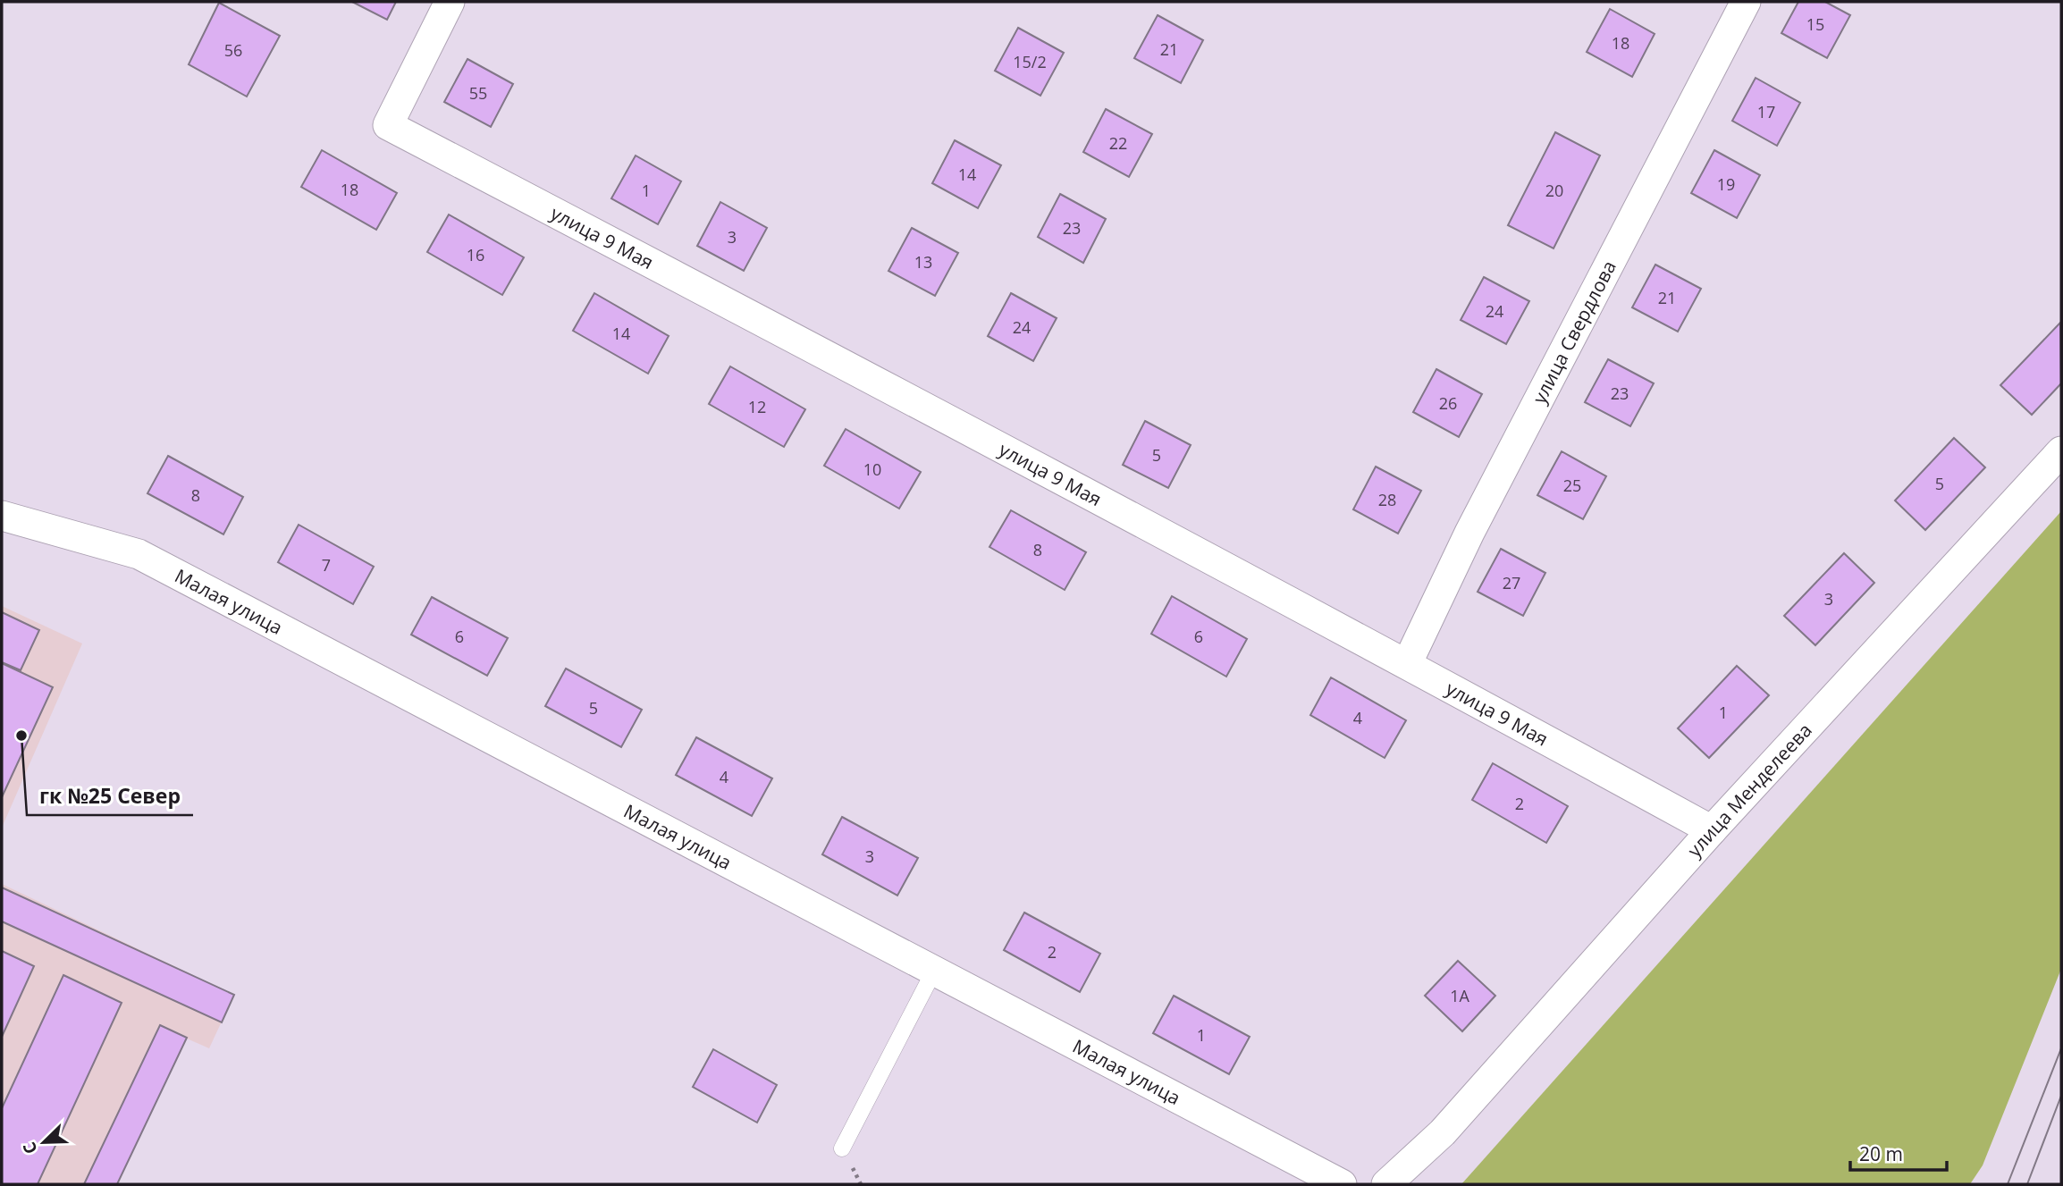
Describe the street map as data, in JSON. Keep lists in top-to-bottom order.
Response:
{
  "streets": {
    "street": [
      "улица 9 Мая",
      "улица Свердлова",
      "Малая улица",
      "улица Менделеева"
    ]
  },
  "crossings": [
    ["улица 9 Мая", "улица Свердлова"],
    ["улица 9 Мая", "улица Менделеева"]
  ],
  "places": ["гк №25 Север"],
  "house_numbers": [
    "15",
    "18",
    "21",
    "56",
    "15/2",
    "55",
    "17",
    "22",
    "14",
    "19",
    "18",
    "1",
    "20",
    "23",
    "3",
    "16",
    "13",
    "21",
    "24",
    "24",
    "14",
    "23",
    "26",
    "12",
    "5",
    "10",
    "5",
    "25",
    "8",
    "28",
    "8",
    "7",
    "27",
    "3",
    "6",
    "6",
    "5",
    "1",
    "4",
    "4",
    "2",
    "3",
    "2",
    "1А",
    "1"
  ],
  "scale_bar": "20 m",
  "north": "bottom left"
}
